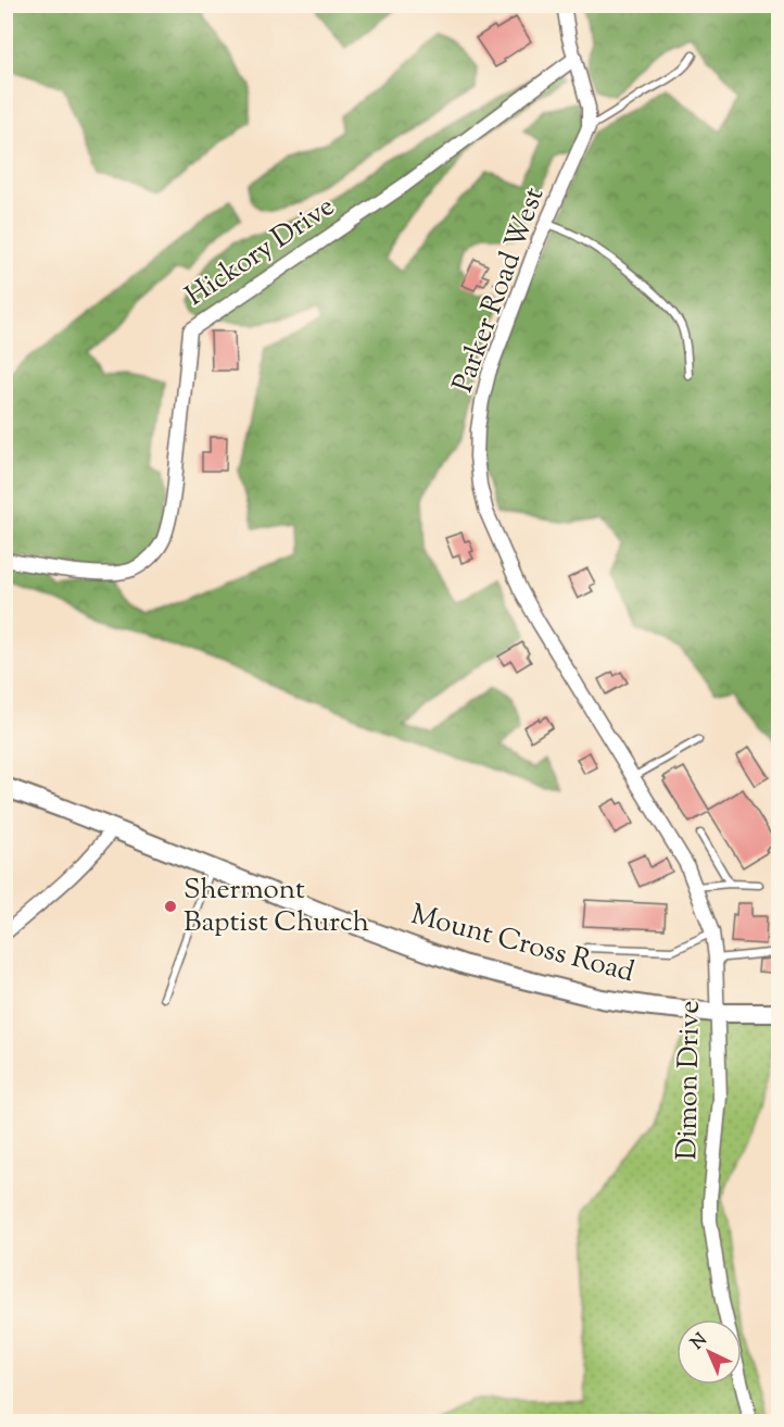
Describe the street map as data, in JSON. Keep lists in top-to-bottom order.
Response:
{
  "streets": {
    "main road": ["Mount Cross Road"],
    "street": ["Hickory Drive", "Parker Road West", "Dimon Drive"]
  },
  "crossings": [
    ["Hickory Drive", "Parker Road West"],
    ["Parker Road West", "Dimon Drive"],
    ["Mount Cross Road", "Dimon Drive"]
  ],
  "places": ["Shermont Baptist Church"],
  "north": "top left"
}
